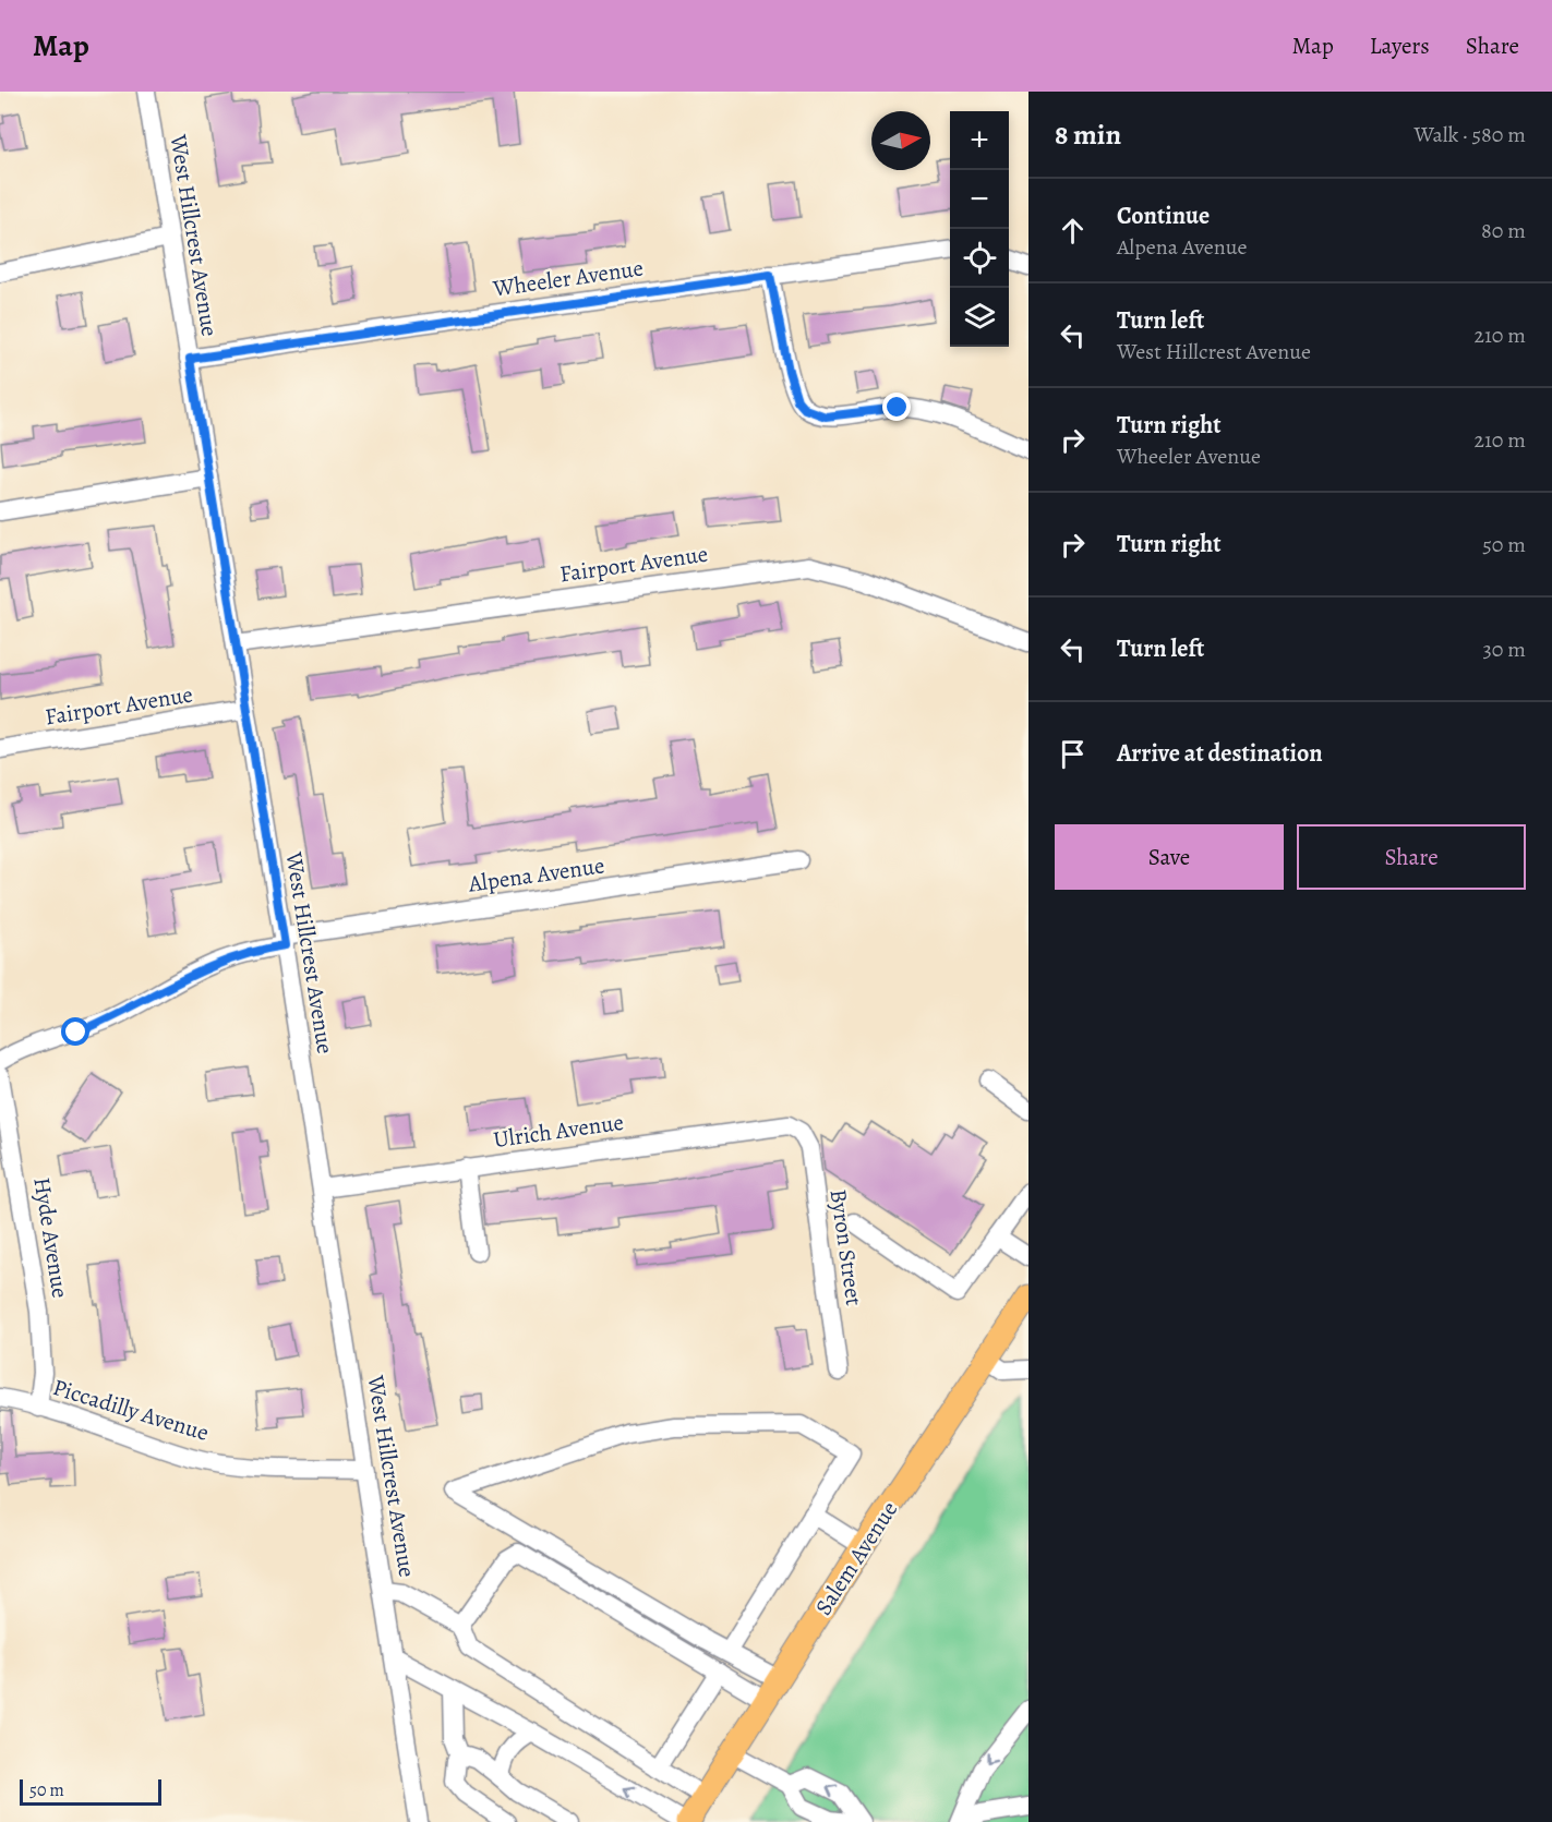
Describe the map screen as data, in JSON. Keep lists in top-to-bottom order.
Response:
{
  "streets": {
    "main road": ["Salem Avenue"],
    "street": [
      "West Hillcrest Avenue",
      "Wheeler Avenue",
      "Fairport Avenue",
      "Alpena Avenue",
      "Ulrich Avenue",
      "Hyde Avenue",
      "Byron Street",
      "Piccadilly Avenue"
    ]
  },
  "crossings": [
    ["West Hillcrest Avenue", "Wheeler Avenue"],
    ["West Hillcrest Avenue", "Fairport Avenue"],
    ["West Hillcrest Avenue", "Alpena Avenue"],
    ["West Hillcrest Avenue", "Ulrich Avenue"],
    ["West Hillcrest Avenue", "Piccadilly Avenue"],
    ["Ulrich Avenue", "Byron Street"],
    ["Hyde Avenue", "Piccadilly Avenue"]
  ],
  "scale_bar": "50 m",
  "north": "right",
  "page": {
    "header": "Map",
    "nav": ["Map", "Layers", "Share"],
    "heading": ["8 min", "Walk · 580 m"],
    "map_buttons": ["+", "−"],
    "list": [
      ["Continue", "Alpena Avenue", "80 m"],
      ["Turn left", "West Hillcrest Avenue", "210 m"],
      ["Turn right", "Wheeler Avenue", "210 m"],
      ["Turn right", "50 m"],
      ["Turn left", "30 m"],
      "Arrive at destination"
    ],
    "buttons": ["Save", "Share"],
    "scale": "50 m"
  }
}
